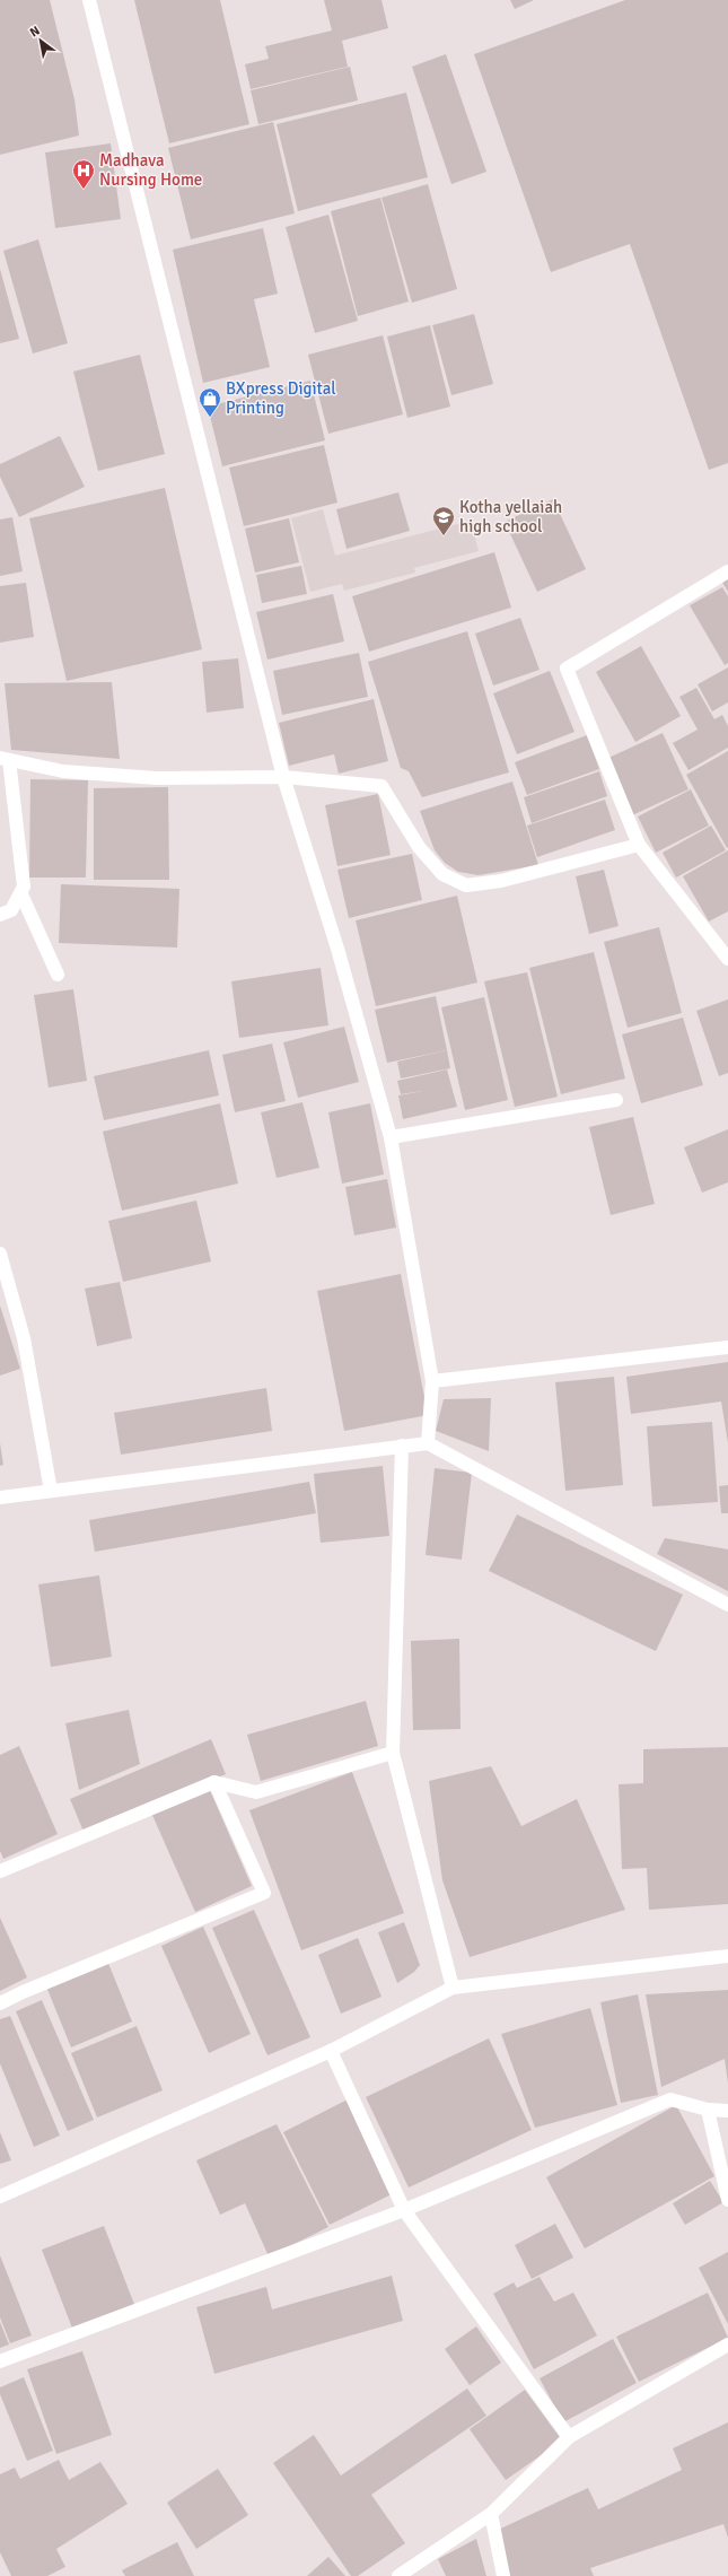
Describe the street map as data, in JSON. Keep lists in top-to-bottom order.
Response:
{
  "places": {
    "hospital": ["Madhava Nursing Home"],
    "shop": ["BXpress Digital Printing"],
    "school or university": ["Kotha yellaiah high school"]
  },
  "north": "top left"
}
